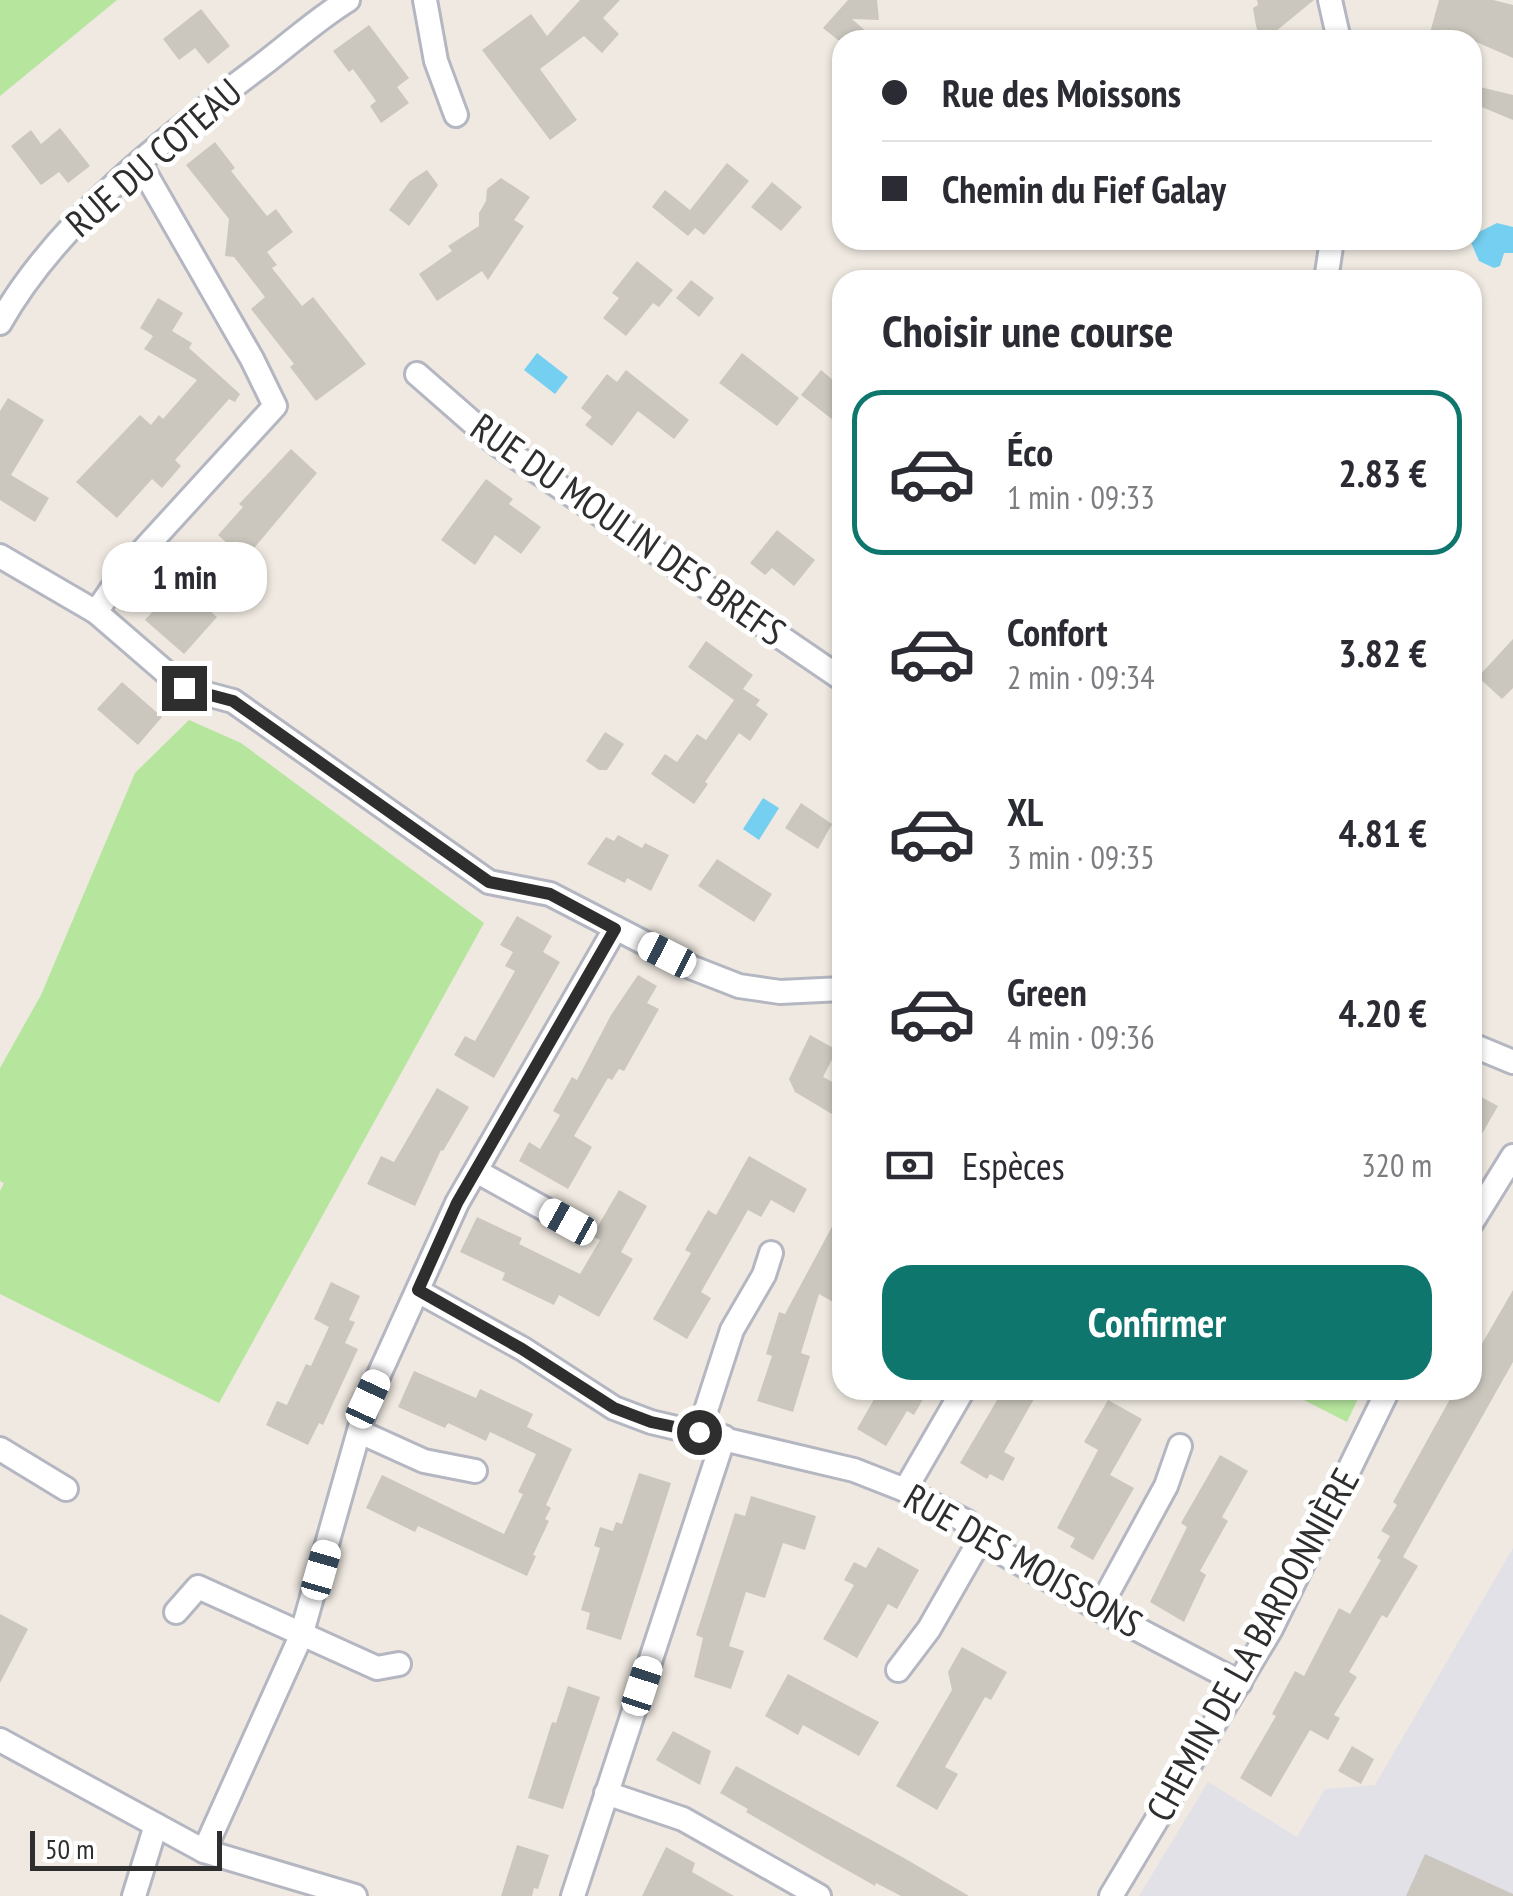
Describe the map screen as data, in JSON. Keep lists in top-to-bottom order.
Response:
{
  "streets": {
    "street": [
      "RUE DU COTEAU",
      "RUE DU MOULIN DES BREFS",
      "RUE DES MOISSONS",
      "CHEMIN DE LA BARDONNIÈRE"
    ]
  },
  "crossings": [
    ["RUE DES MOISSONS", "CHEMIN DE LA BARDONNIÈRE"]
  ],
  "scale_bar": "50 m",
  "page": {
    "banner": ["Rue des Moissons", "Chemin du Fief Galay"],
    "heading": "Choisir une course",
    "list": [
      {
        "name": "Éco",
        "note": "1 min · 09:33",
        "value": "2.83 €"
      },
      {
        "name": "Confort",
        "note": "2 min · 09:34",
        "value": "3.82 €"
      },
      {
        "name": "XL",
        "note": "3 min · 09:35",
        "value": "4.81 €"
      },
      {
        "name": "Green",
        "note": "4 min · 09:36",
        "value": "4.20 €"
      }
    ],
    "bubble": "1 min",
    "pay": ["Espèces", "320 m"],
    "buttons": "Confirmer",
    "scale": "50 m"
  }
}
